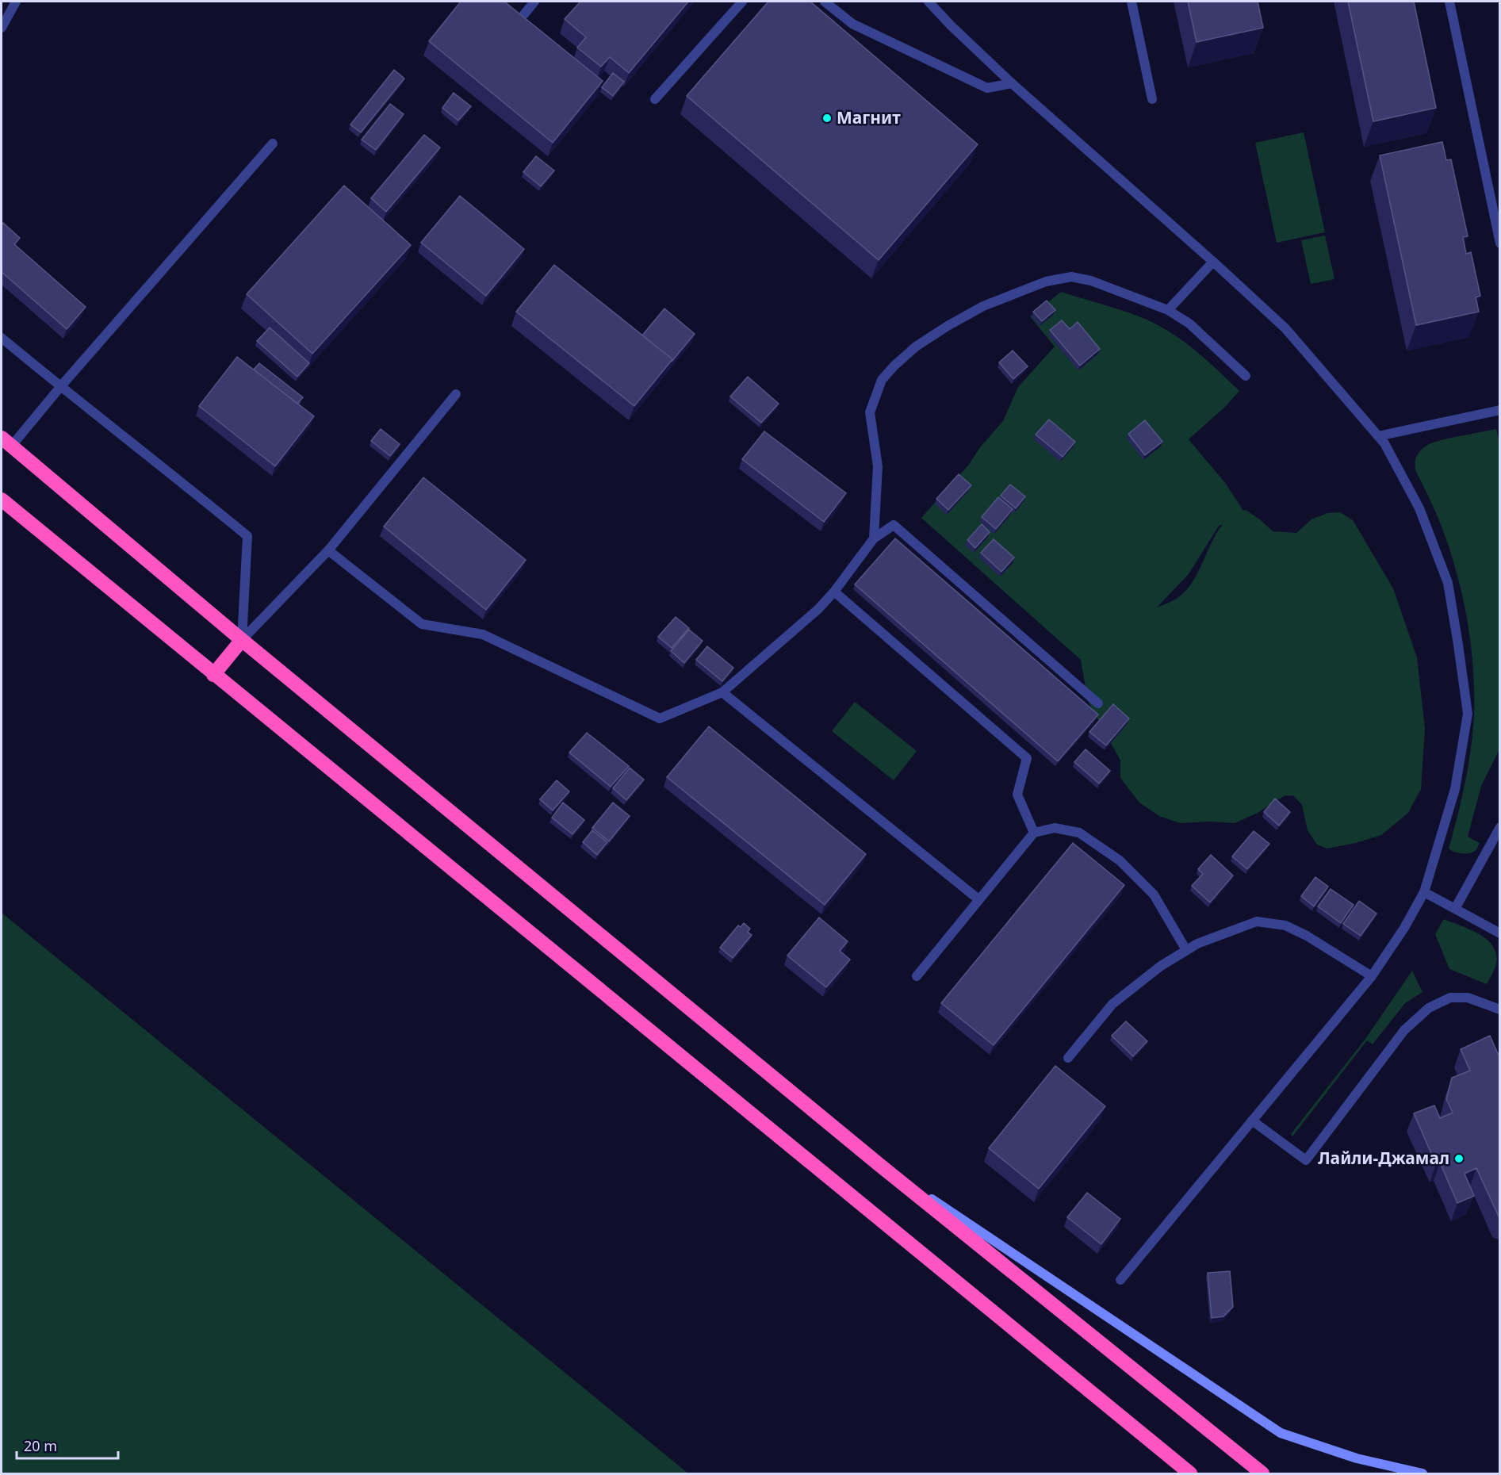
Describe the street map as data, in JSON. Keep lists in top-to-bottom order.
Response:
{
  "places": ["Магнит", "Лайли-Джамал"],
  "scale_bar": "20 m"
}
